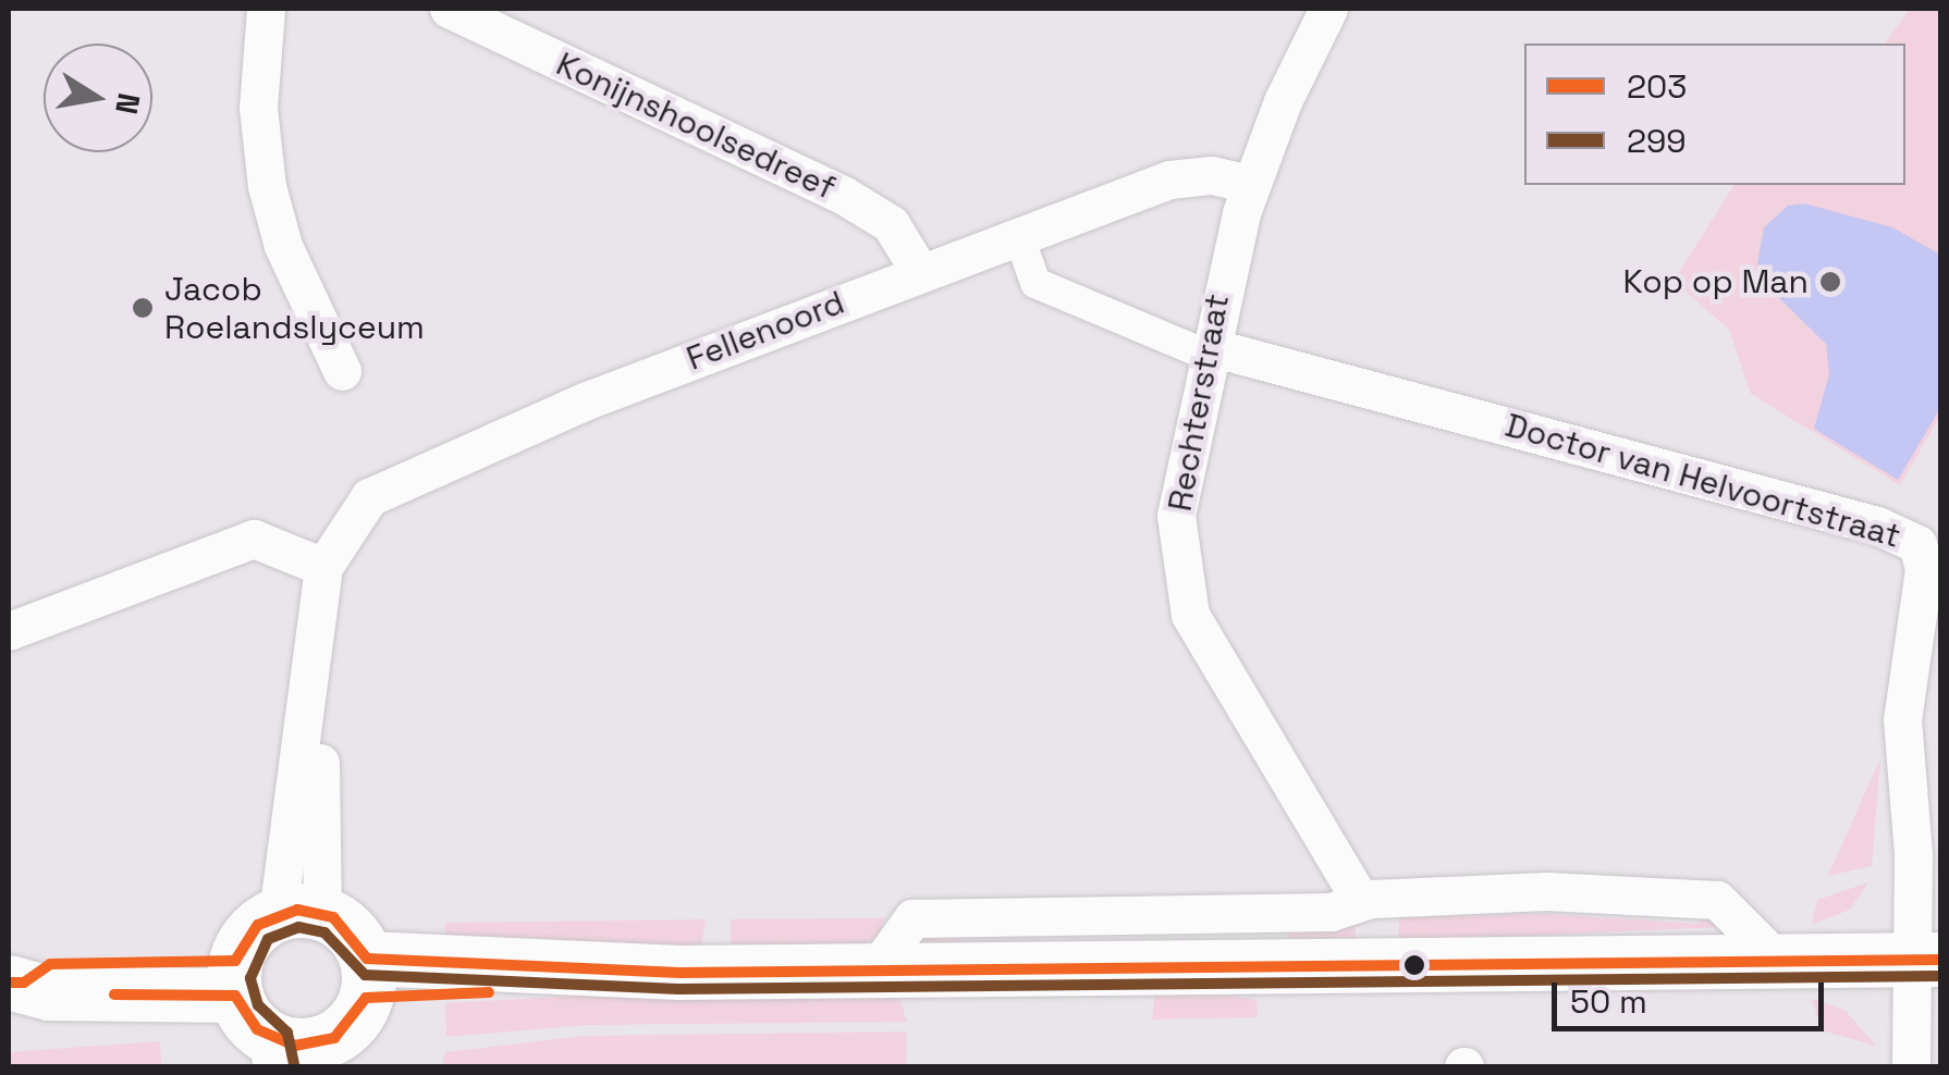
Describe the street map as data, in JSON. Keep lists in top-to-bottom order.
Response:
{
  "streets": {
    "street": [
      "Konijnshoolsedreef",
      "Fellenoord",
      "Rechterstraat",
      "Doctor van Helvoortstraat"
    ]
  },
  "crossings": [
    ["Konijnshoolsedreef", "Fellenoord"],
    ["Fellenoord", "Rechterstraat"],
    ["Rechterstraat", "Doctor van Helvoortstraat"]
  ],
  "places": ["Kop op Man", "Jacob Roelandslyceum"],
  "lines": ["transit line 203", "transit line 299"],
  "legend": ["203", "299"],
  "scale_bar": "50 m",
  "north": "right"
}
